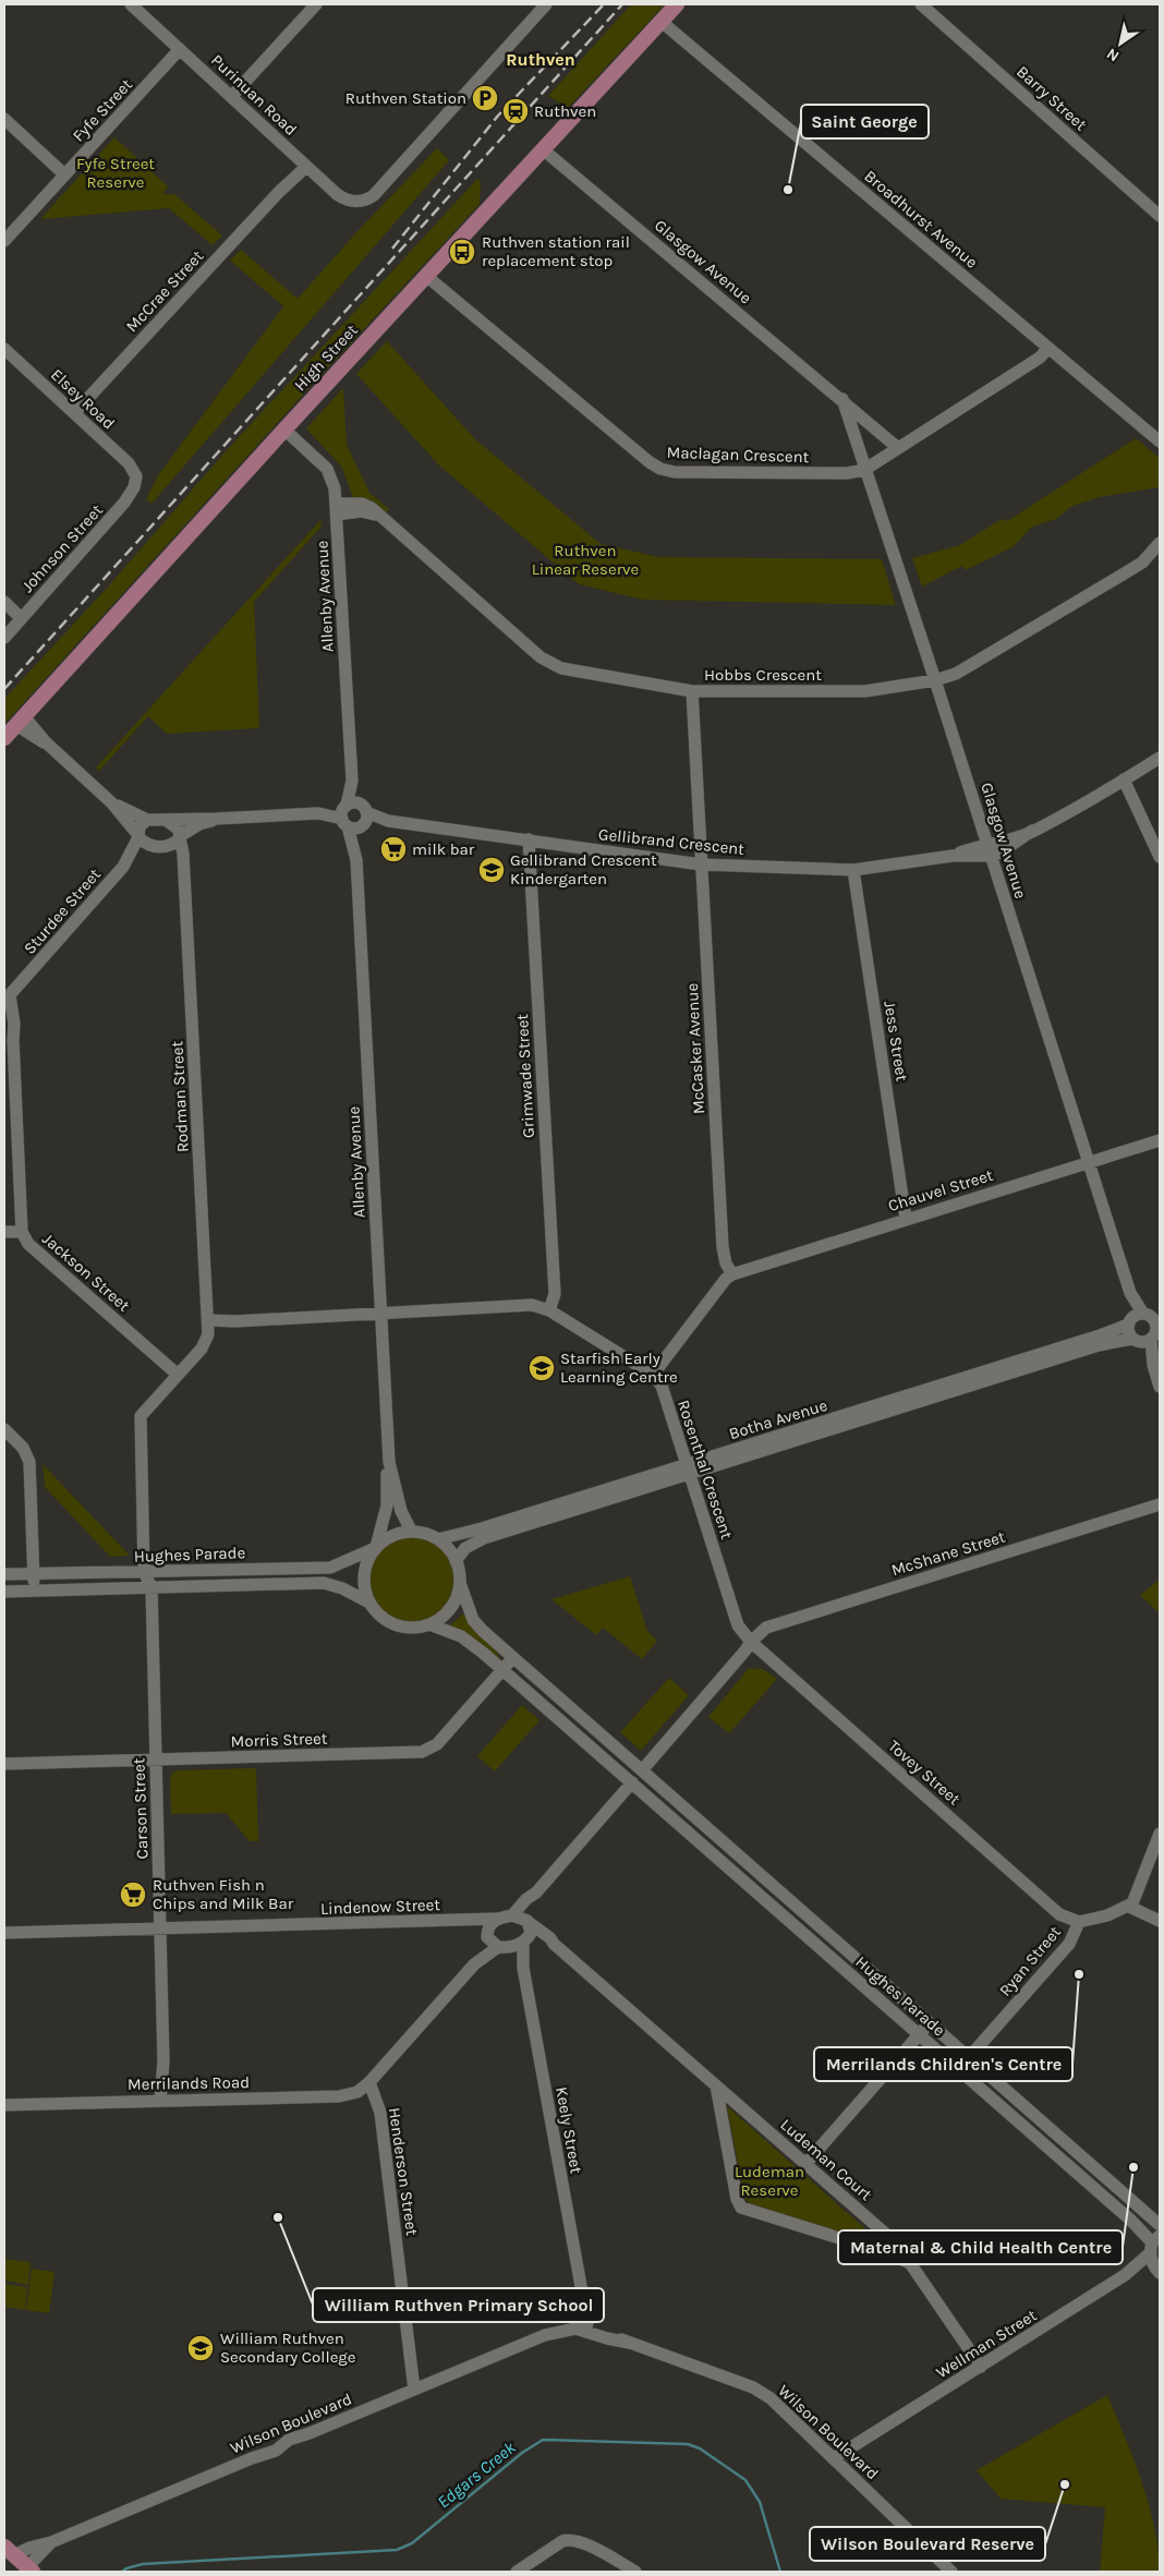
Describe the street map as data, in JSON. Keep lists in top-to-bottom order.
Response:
{
  "streets": {
    "main road": ["High Street"],
    "street": [
      "Purinuan Road",
      "Barry Street",
      "Fyfe Street",
      "Broadhurst Avenue",
      "Glasgow Avenue",
      "McCrae Street",
      "Elsey Road",
      "Maclagan Crescent",
      "Johnson Street",
      "Allenby Avenue",
      "Hobbs Crescent",
      "Gellibrand Crescent",
      "Sturdee Street",
      "Jess Street",
      "McCasker Avenue",
      "Grimwade Street",
      "Rodman Street",
      "Chauvel Street",
      "Jackson Street",
      "Botha Avenue",
      "Rosenthal Crescent",
      "McShane Street",
      "Hughes Parade",
      "Morris Street",
      "Tovey Street",
      "Carson Street",
      "Lindenow Street",
      "Ryan Street",
      "Merrilands Road",
      "Keely Street",
      "Ludeman Court",
      "Henderson Street",
      "Wellman Street",
      "Wilson Boulevard"
    ]
  },
  "crossings": [
    ["Purinuan Road", "Fyfe Street"],
    ["Purinuan Road", "McCrae Street"],
    ["Broadhurst Avenue", "High Street"],
    ["Broadhurst Avenue", "Maclagan Crescent"],
    ["Glasgow Avenue", "High Street"],
    ["Glasgow Avenue", "Maclagan Crescent"],
    ["Glasgow Avenue", "Hobbs Crescent"],
    ["Glasgow Avenue", "Gellibrand Crescent"],
    ["Glasgow Avenue", "Chauvel Street"],
    ["Glasgow Avenue", "Botha Avenue"],
    ["McCrae Street", "Elsey Road"],
    ["High Street", "Maclagan Crescent"],
    ["High Street", "Allenby Avenue"],
    ["Elsey Road", "Johnson Street"],
    ["Allenby Avenue", "Hobbs Crescent"],
    ["Allenby Avenue", "Gellibrand Crescent"],
    ["Allenby Avenue", "Botha Avenue"],
    ["Allenby Avenue", "Hughes Parade"],
    ["Hobbs Crescent", "McCasker Avenue"],
    ["Gellibrand Crescent", "Sturdee Street"],
    ["Gellibrand Crescent", "Jess Street"],
    ["Gellibrand Crescent", "McCasker Avenue"],
    ["Gellibrand Crescent", "Grimwade Street"],
    ["Gellibrand Crescent", "Rodman Street"],
    ["Sturdee Street", "Rodman Street"],
    ["Sturdee Street", "Jackson Street"],
    ["Jess Street", "Chauvel Street"],
    ["McCasker Avenue", "Chauvel Street"],
    ["Botha Avenue", "Rosenthal Crescent"],
    ["Botha Avenue", "Hughes Parade"],
    ["Rosenthal Crescent", "McShane Street"],
    ["Rosenthal Crescent", "Tovey Street"],
    ["McShane Street", "Tovey Street"],
    ["Hughes Parade", "Morris Street"],
    ["Hughes Parade", "Carson Street"],
    ["Hughes Parade", "Ryan Street"],
    ["Hughes Parade", "Wellman Street"],
    ["Morris Street", "Carson Street"],
    ["Tovey Street", "Ryan Street"],
    ["Carson Street", "Lindenow Street"],
    ["Carson Street", "Merrilands Road"],
    ["Lindenow Street", "Keely Street"],
    ["Lindenow Street", "Ludeman Court"],
    ["Merrilands Road", "Henderson Street"],
    ["Keely Street", "Ludeman Court"],
    ["Keely Street", "Wilson Boulevard"],
    ["Ludeman Court", "Wellman Street"],
    ["Henderson Street", "Wilson Boulevard"],
    ["Wellman Street", "Wilson Boulevard"]
  ],
  "districts": ["Ruthven"],
  "water": ["Edgars Creek"],
  "parks": ["Fyfe Street Reserve", "Ruthven Linear Reserve", "Ludeman Reserve"],
  "places": {
    "parking": ["Ruthven Station"],
    "station": ["Ruthven"],
    "other": [
      "Saint George",
      "Merrilands Children's Centre",
      "Maternal & Child Health Centre",
      "William Ruthven Primary School",
      "Wilson Boulevard Reserve"
    ],
    "bus stop": ["Ruthven station rail replacement stop"],
    "supermarket": ["milk bar", "Ruthven Fish n Chips and Milk Bar"],
    "school or university": ["Gellibrand Crescent Kindergarten", "Starfish Early Learning Centre", "William Ruthven Secondary College"]
  },
  "north": "bottom left"
}
